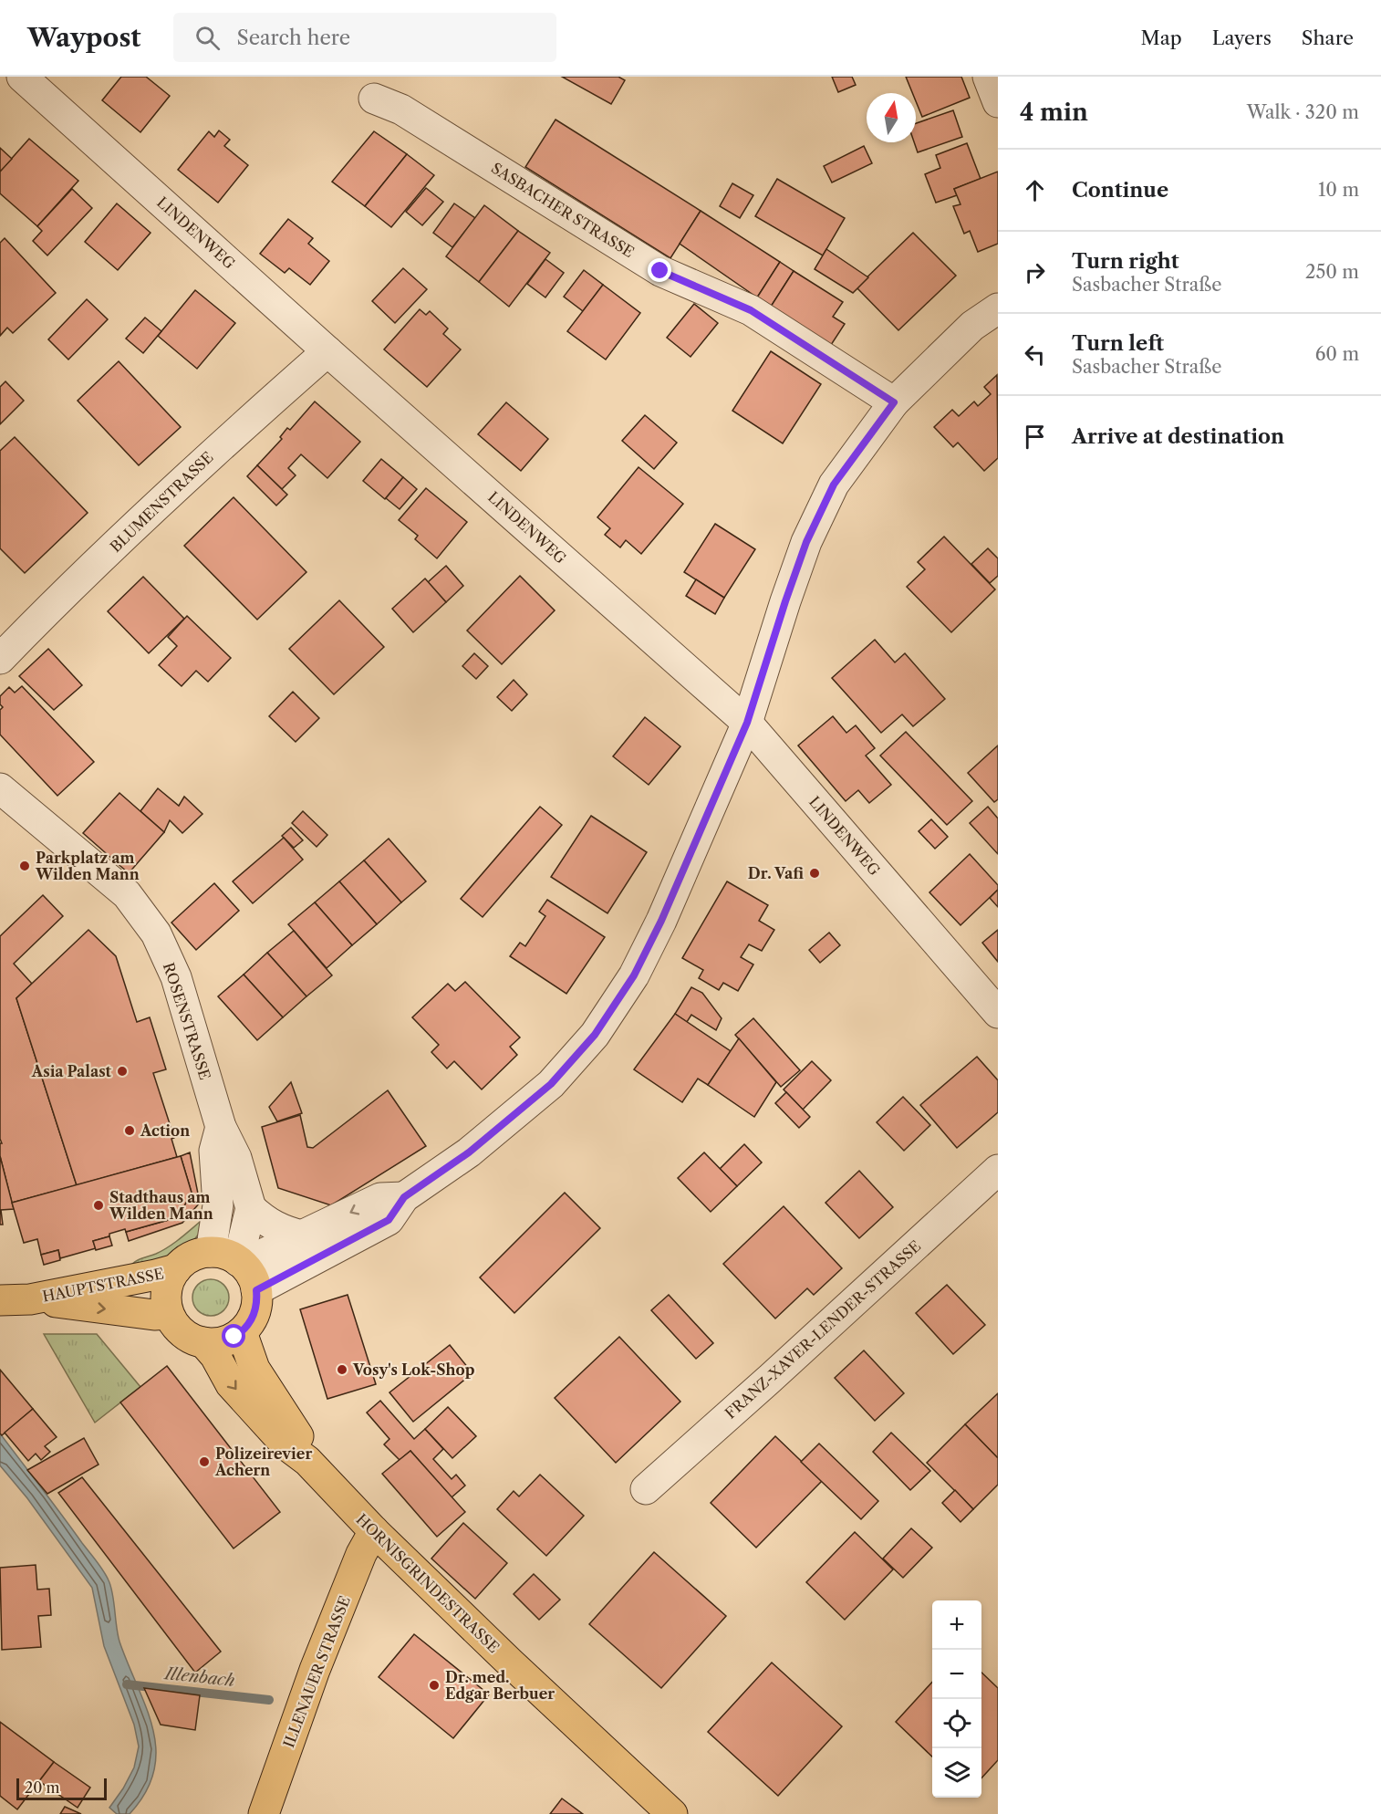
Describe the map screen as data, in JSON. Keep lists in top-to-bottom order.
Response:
{
  "streets": {
    "main road": ["HAUPTSTRASSE", "HORNISGRINDESTRASSE", "ILLENAUER STRASSE"],
    "street": [
      "SASBACHER STRASSE",
      "LINDENWEG",
      "BLUMENSTRASSE",
      "ROSENSTRASSE",
      "FRANZ-XAVER-LENDER-STRASSE"
    ]
  },
  "crossings": [
    ["LINDENWEG", "BLUMENSTRASSE"],
    ["ROSENSTRASSE", "HAUPTSTRASSE"],
    ["ROSENSTRASSE", "HORNISGRINDESTRASSE"],
    ["HAUPTSTRASSE", "HORNISGRINDESTRASSE"],
    ["HORNISGRINDESTRASSE", "ILLENAUER STRASSE"]
  ],
  "water": ["Illenbach"],
  "places": [
    "Parkplatz am Wilden Mann",
    "Dr. Vafi",
    "Asia Palast",
    "Action",
    "Stadthaus am Wilden Mann",
    "Vosy's Lok-Shop",
    "Polizeirevier Achern",
    "Dr. med. Edgar Berbuer"
  ],
  "scale_bar": "20 m",
  "north": "top",
  "page": {
    "header": "Waypost",
    "search": "Search here",
    "nav": ["Map", "Layers", "Share"],
    "heading": ["4 min", "Walk · 320 m"],
    "list": [
      ["Continue", "10 m"],
      ["Turn right", "Sasbacher Straße", "250 m"],
      ["Turn left", "Sasbacher Straße", "60 m"],
      "Arrive at destination"
    ],
    "map_buttons": ["+", "−"],
    "scale": "20 m"
  }
}
